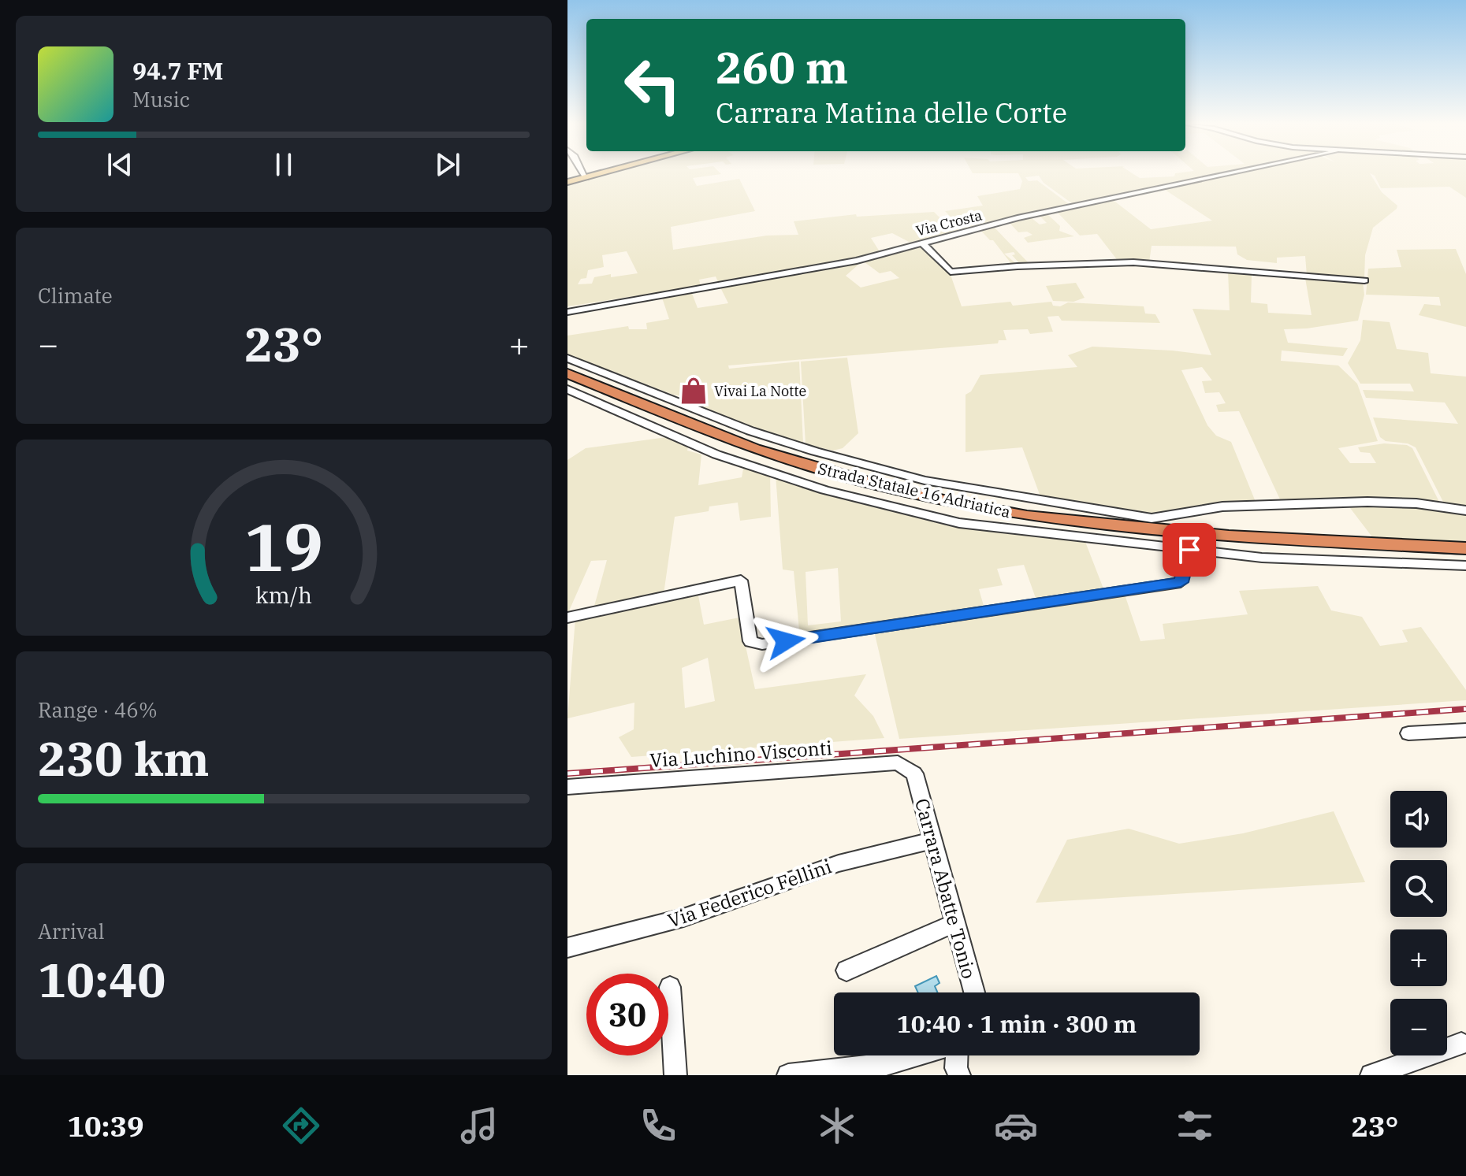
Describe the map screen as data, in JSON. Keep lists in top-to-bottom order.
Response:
{
  "streets": {
    "highway": ["Strada Statale 16 Adriatica"],
    "street": [
      "Via Crosta",
      "Via Luchino Visconti",
      "Carrara Abatte Tonio",
      "Via Federico Fellini"
    ]
  },
  "crossings": [
    ["Via Luchino Visconti", "Carrara Abatte Tonio"],
    ["Carrara Abatte Tonio", "Via Federico Fellini"]
  ],
  "places": {
    "shop": ["Vivai La Notte"]
  },
  "page": {
    "turn": ["260 m", "Carrara Matina delle Corte"],
    "song": ["94.7 FM", "Music"],
    "tile": [
      "Climate",
      ["Range · 46%", "230 km"],
      ["Arrival", "10:40"]
    ],
    "heat": ["−", "23°", "+"],
    "map_buttons": ["+", "−"],
    "limit": "30",
    "trip": "10:40 · 1 min · 300 m",
    "tabs": ["10:39", "23°"],
    "gauge": ["19", "km/h"]
  }
}
